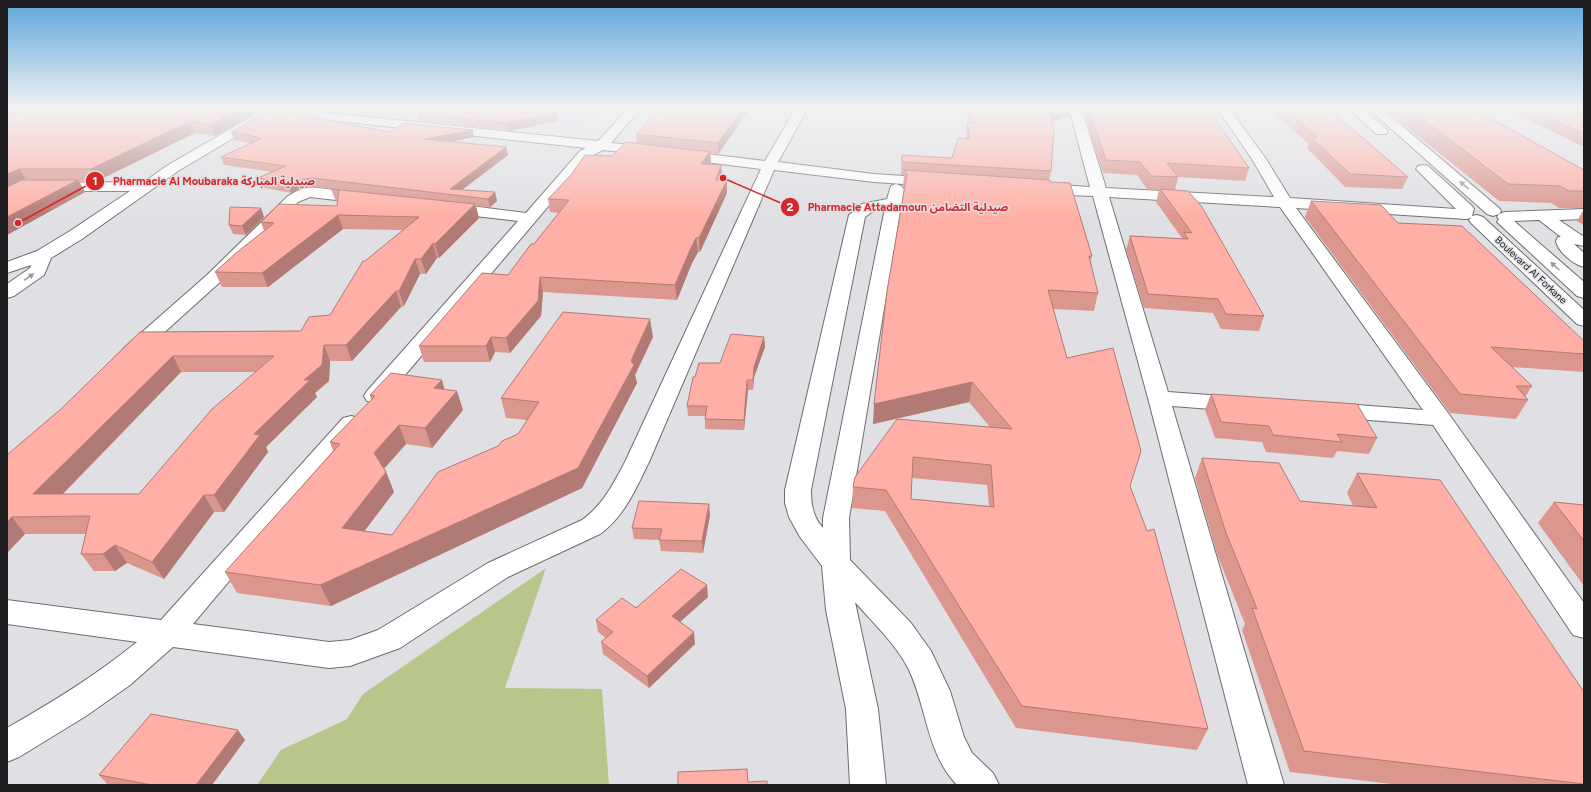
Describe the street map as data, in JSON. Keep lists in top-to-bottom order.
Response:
{
  "streets": {
    "street": ["Boulevard Al Forkane"]
  },
  "places": ["Pharmacie Attadamoun صيدلية التضامن", "Pharmacie Al Moubaraka صيدلية المباركة"]
}
